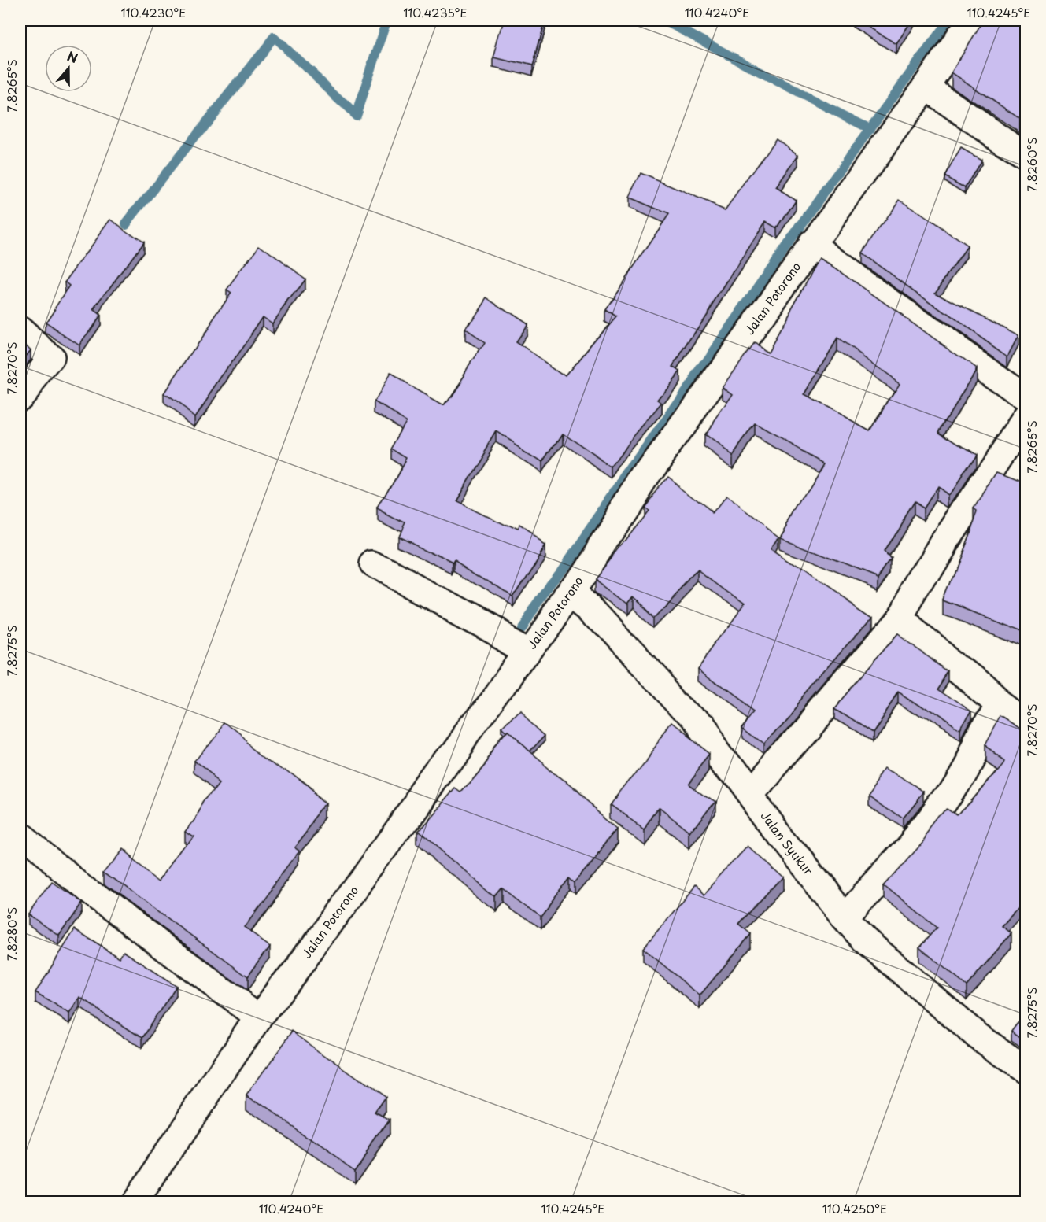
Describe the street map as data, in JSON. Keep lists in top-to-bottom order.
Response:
{
  "streets": {
    "street": ["Jalan Potorono", "Jalan Syukur"]
  },
  "crossings": [
    ["Jalan Potorono", "Jalan Syukur"]
  ],
  "north": "top",
  "coordinates": [
    "110.4230°E",
    "110.4235°E",
    "110.4240°E",
    "110.4245°E",
    "7.8265°S",
    "7.8260°S",
    "7.8270°S",
    "7.8275°S",
    "7.8280°S",
    "110.4250°E"
  ]
}
